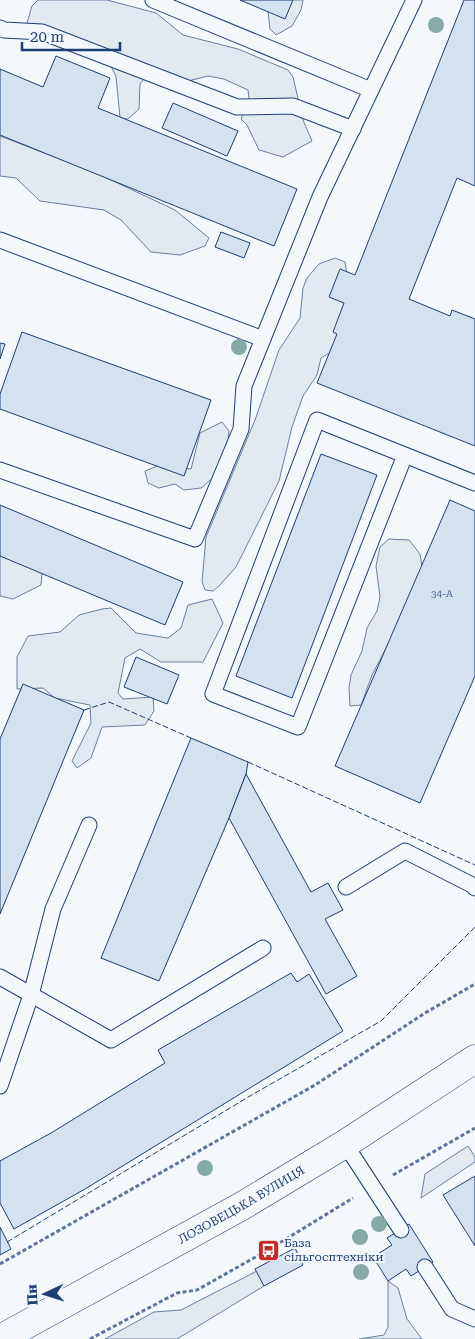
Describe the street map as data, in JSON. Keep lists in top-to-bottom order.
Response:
{
  "streets": {
    "street": ["ЛОЗОВЕЦЬКА ВУЛИЦЯ"]
  },
  "places": {
    "bus stop": ["База сільгосптехніки"]
  },
  "house_numbers": ["34-А"],
  "scale_bar": "20 m",
  "north": "left"
}
